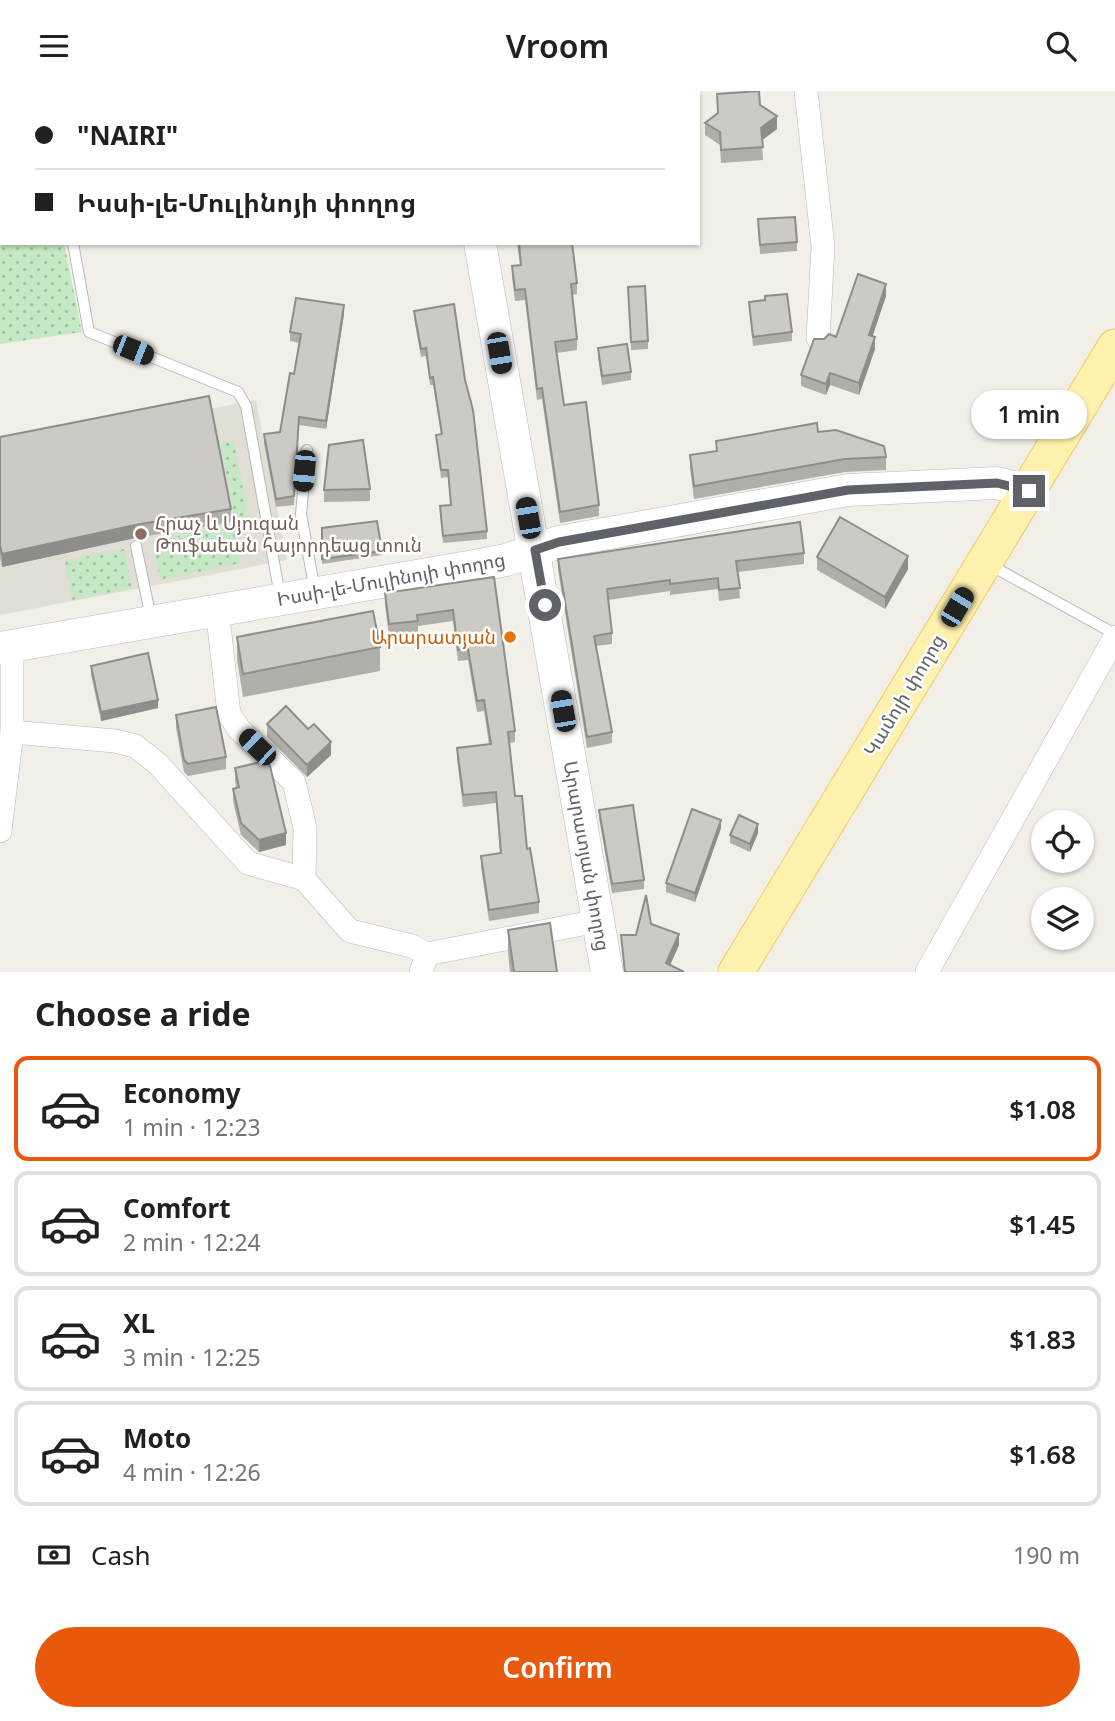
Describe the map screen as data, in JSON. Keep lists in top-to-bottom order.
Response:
{
  "streets": {
    "main road": ["Կամոյի փողոց"],
    "street": ["Իսսի-լե-Մուլինոյի փողոց", "Արարատյան փողոց"]
  },
  "crossings": [
    ["Իսսի-լե-Մուլինոյի փողոց", "Կամոյի փողոց"],
    ["Իսսի-լե-Մուլինոյի փողոց", "Արարատյան փողոց"]
  ],
  "places": ["Հրաչ և Սյուզան Թուֆաեան հայորդեաց տուն", "Արարատյան"],
  "page": {
    "header": "Vroom",
    "banner": ["\"NAIRI\"", "Իսսի-լե-Մուլինոյի փողոց"],
    "bubble": "1 min",
    "heading": "Choose a ride",
    "list": [
      {
        "name": "Economy",
        "note": "1 min · 12:23",
        "value": "$1.08"
      },
      {
        "name": "Comfort",
        "note": "2 min · 12:24",
        "value": "$1.45"
      },
      {
        "name": "XL",
        "note": "3 min · 12:25",
        "value": "$1.83"
      },
      {
        "name": "Moto",
        "note": "4 min · 12:26",
        "value": "$1.68"
      }
    ],
    "pay": ["Cash", "190 m"],
    "buttons": "Confirm"
  }
}
